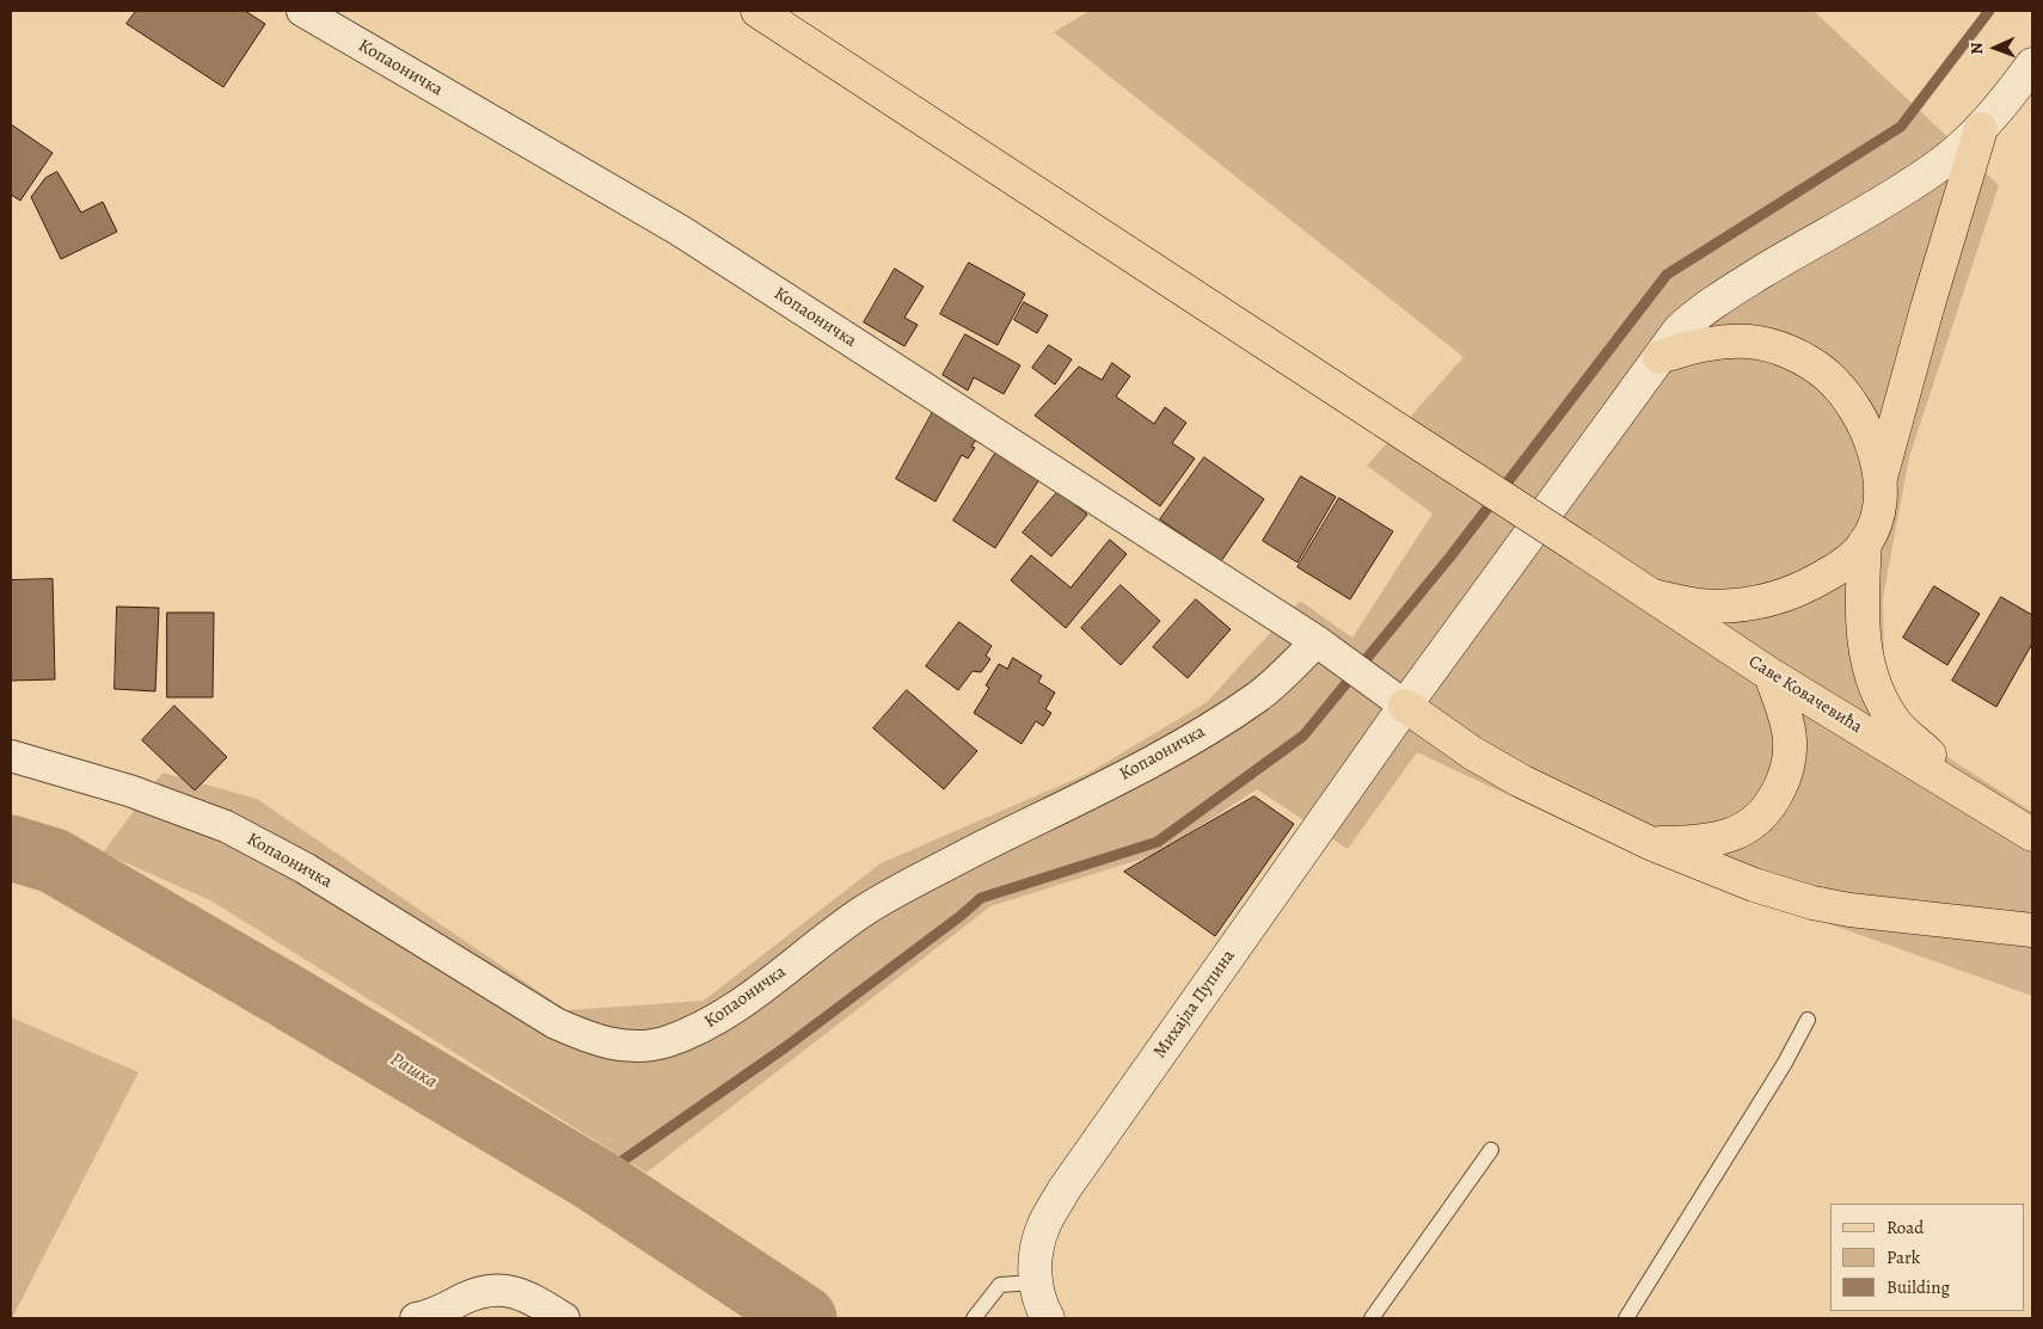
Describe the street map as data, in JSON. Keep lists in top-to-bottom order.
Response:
{
  "streets": {
    "main road": ["Саве Ковачевића"],
    "street": ["Копаоничка", "Михајла Пупина"]
  },
  "crossings": [
    ["Копаоничка", "Михајла Пупина"]
  ],
  "water": ["Рашка"],
  "legend": ["Road", "Park", "Building"],
  "north": "left"
}
